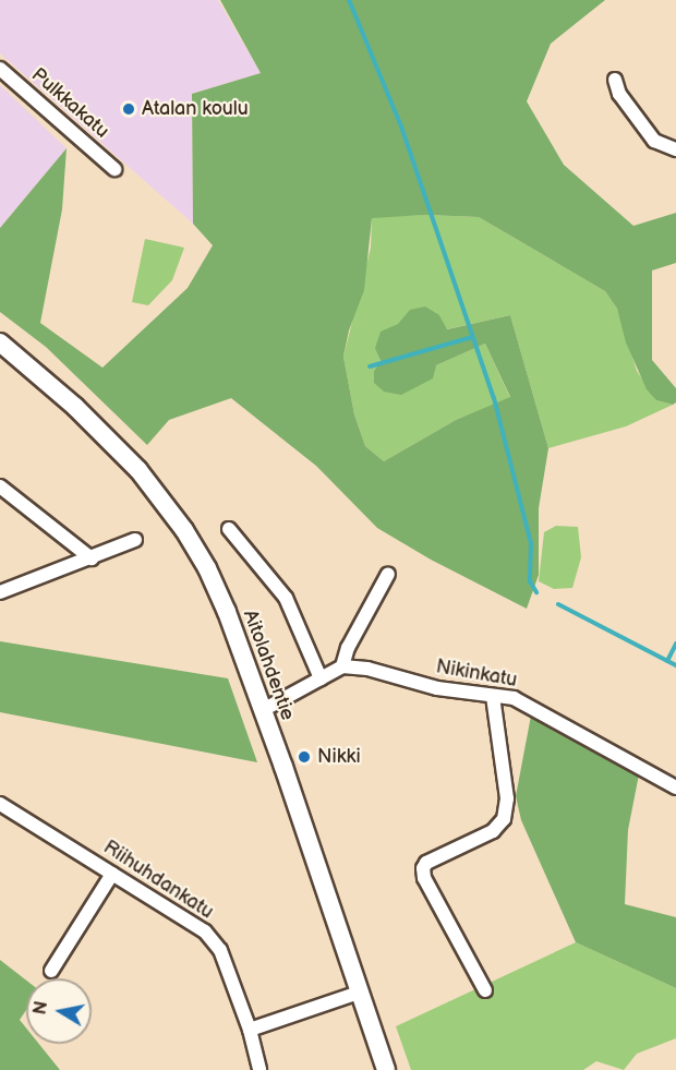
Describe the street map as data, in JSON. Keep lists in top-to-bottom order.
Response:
{
  "streets": {
    "main road": ["Aitolahdentie"],
    "street": ["Pulkkakatu", "Nikinkatu", "Riihuhdankatu"]
  },
  "places": ["Atalan koulu", "Nikki"],
  "north": "left"
}
